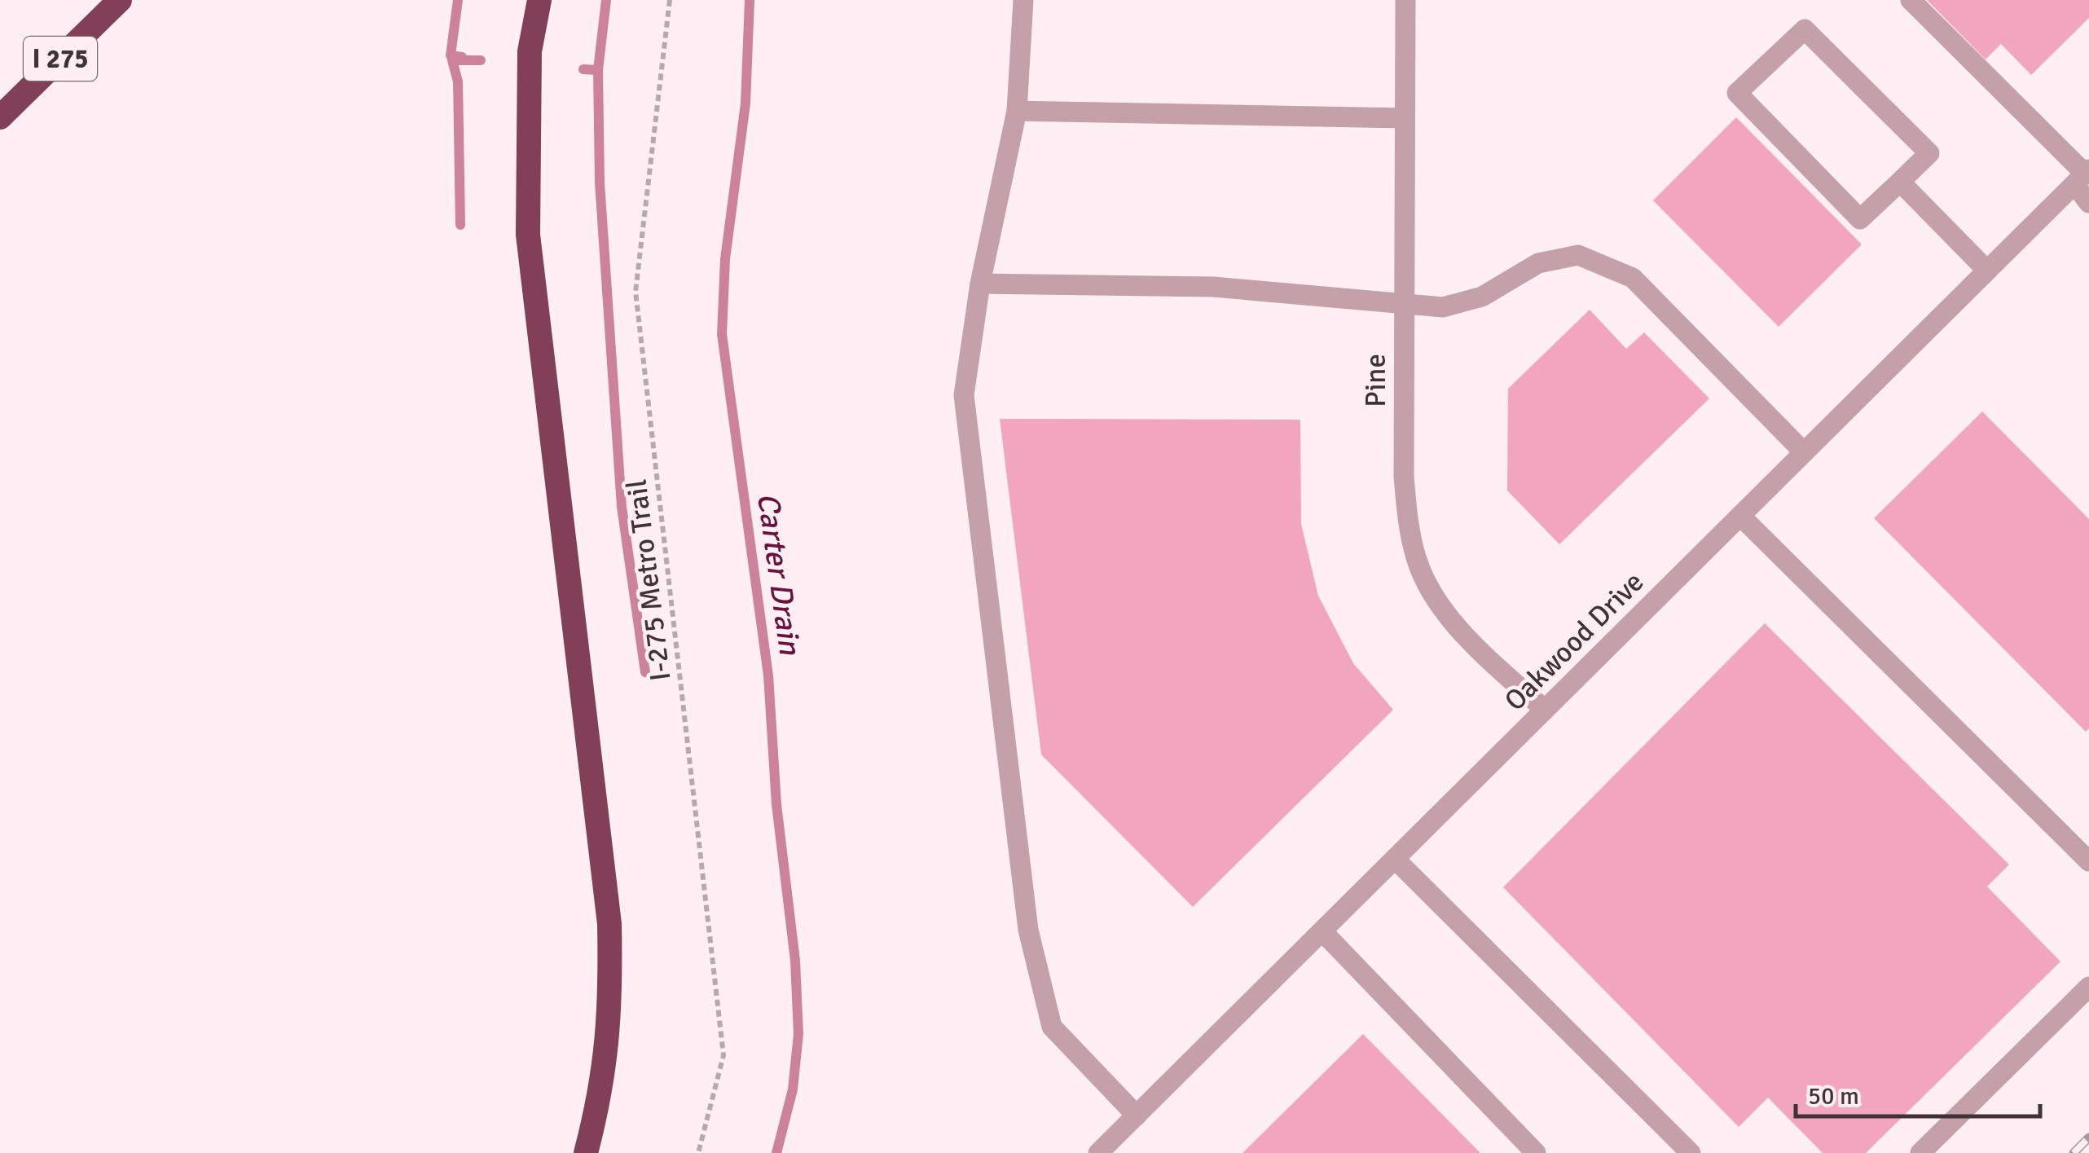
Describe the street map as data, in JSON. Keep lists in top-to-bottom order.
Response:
{
  "streets": {
    "highway": ["I 275"],
    "street": ["Pine", "Oakwood Drive"],
    "path": ["I-275 Metro Trail"]
  },
  "crossings": [
    ["Pine", "Oakwood Drive"]
  ],
  "water": ["Carter Drain"],
  "scale_bar": "50 m"
}
